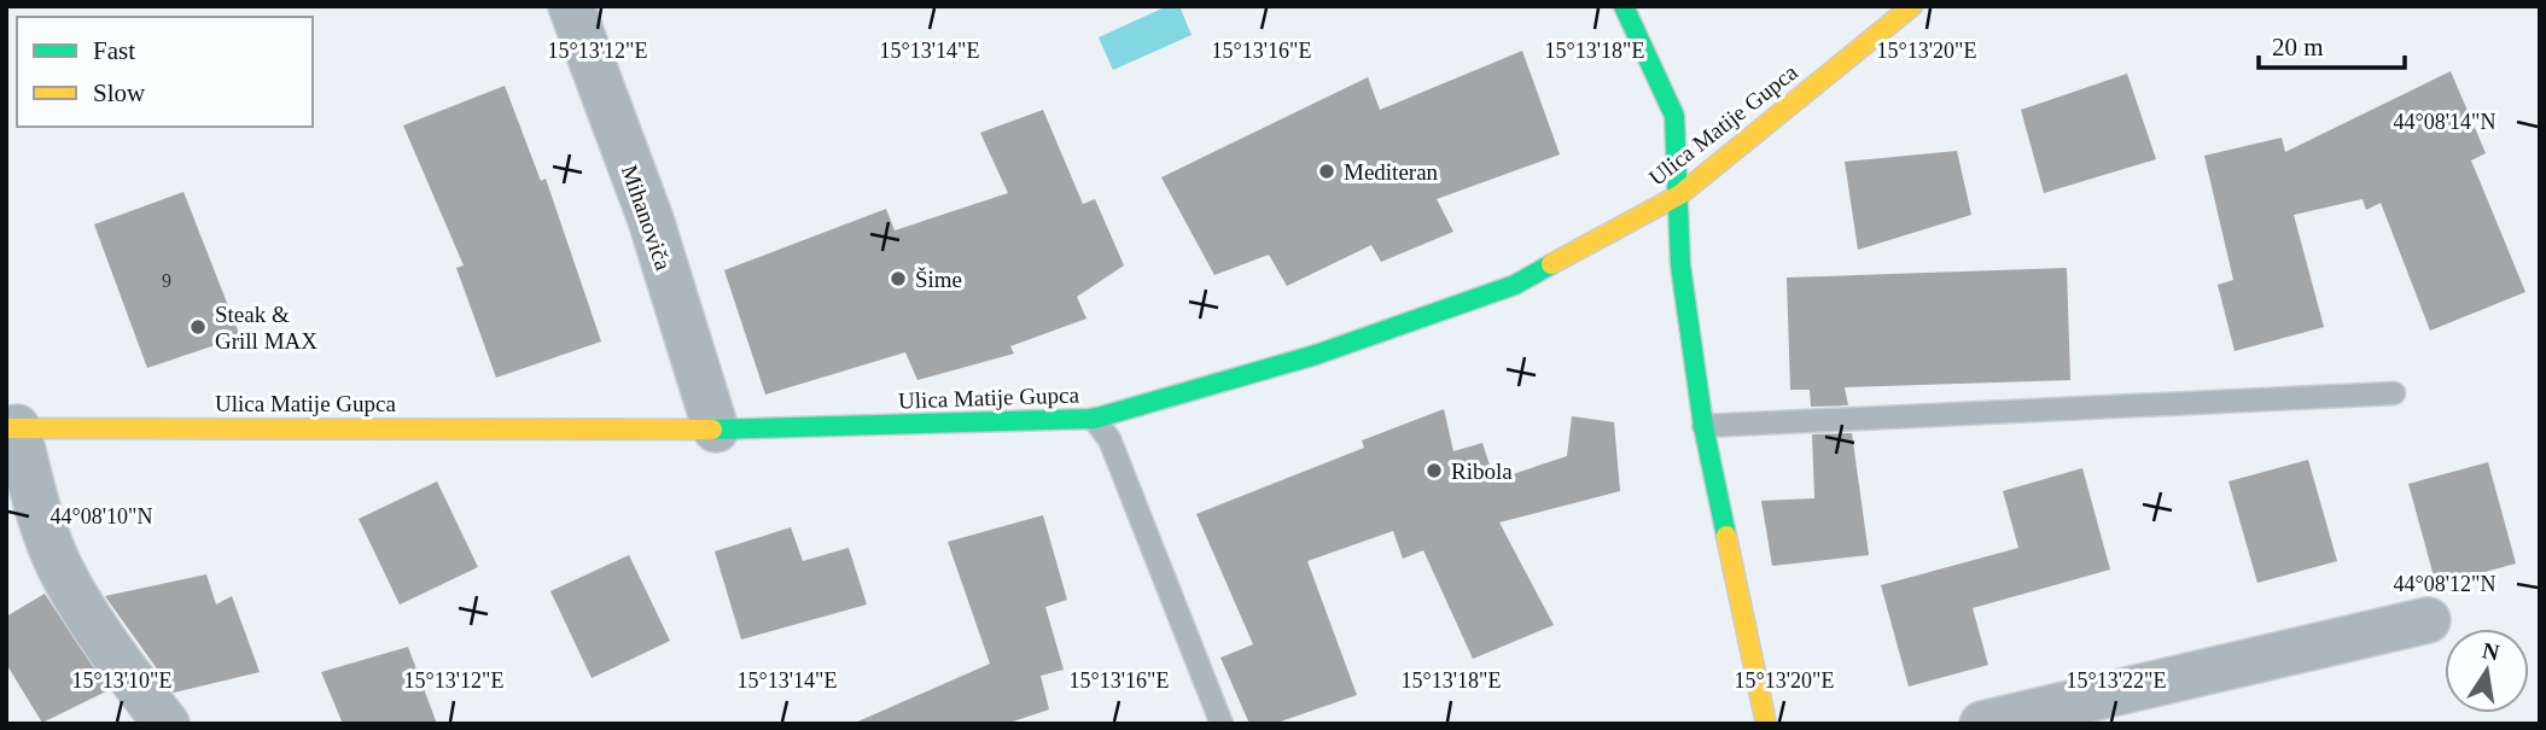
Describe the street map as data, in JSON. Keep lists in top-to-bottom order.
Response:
{
  "streets": {
    "street": ["Ulica Matije Gupca", "Mihanoviča"]
  },
  "crossings": [
    ["Ulica Matije Gupca", "Mihanoviča"]
  ],
  "places": [
    "Mediteran",
    "Šime",
    "Steak & Grill MAX",
    "Ribola"
  ],
  "house_numbers": ["9"],
  "legend": ["Fast", "Slow"],
  "scale_bar": "20 m",
  "north": "top",
  "coordinates": [
    "15°13'12\"E",
    "15°13'14\"E",
    "15°13'16\"E",
    "15°13'18\"E",
    "15°13'20\"E",
    "44°08'14\"N",
    "44°08'10\"N",
    "44°08'12\"N",
    "15°13'10\"E",
    "15°13'22\"E"
  ]
}
